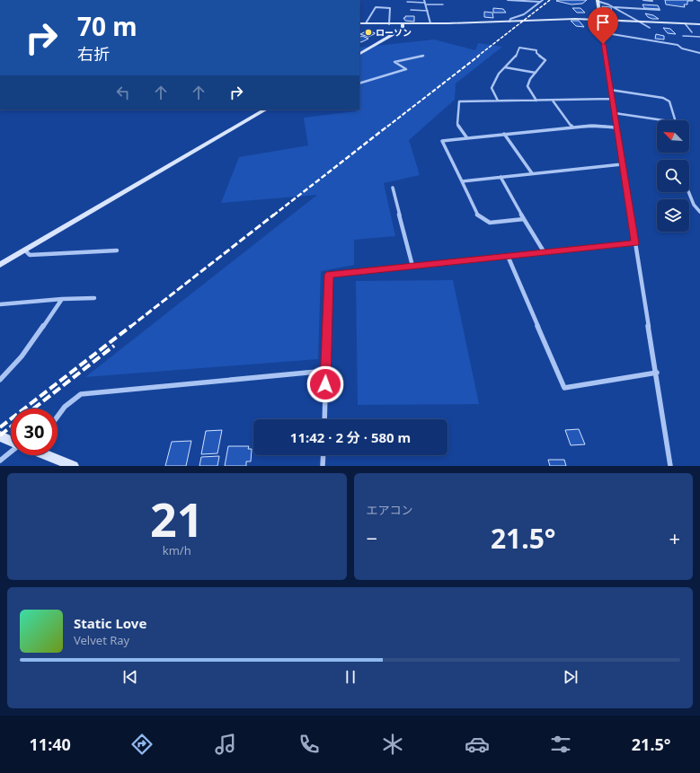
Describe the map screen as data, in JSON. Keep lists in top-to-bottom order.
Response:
{
  "places": ["ローソン"],
  "north": "top left",
  "page": {
    "turn": ["70 m", "右折"],
    "limit": "30",
    "trip": "11:42 · 2 分 · 580 m",
    "tile": [
      ["21", "km/h"],
      "エアコン"
    ],
    "heat": ["−", "21.5°", "+"],
    "song": ["Static Love", "Velvet Ray"],
    "tabs": ["11:40", "21.5°"]
  }
}
